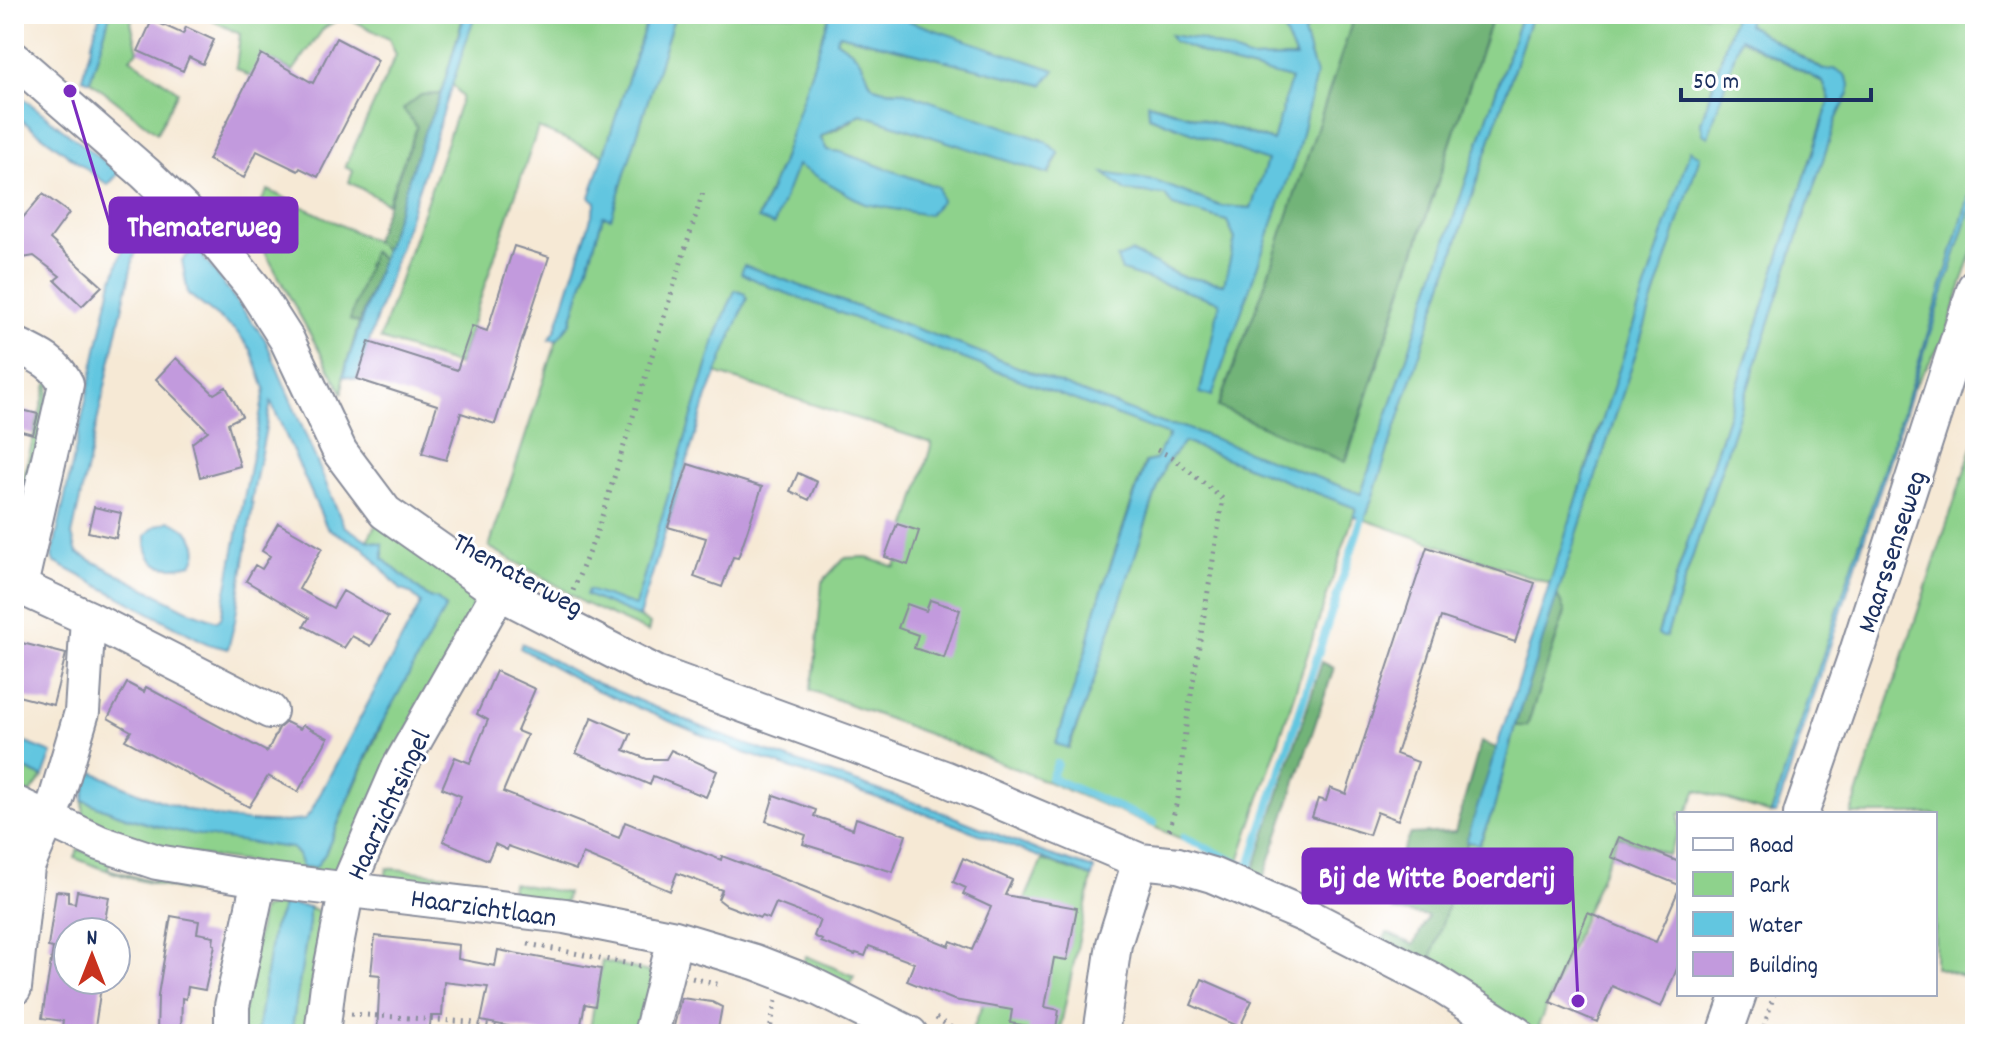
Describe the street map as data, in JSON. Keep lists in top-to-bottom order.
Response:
{
  "streets": {
    "street": [
      "Maarssenseweg",
      "Thematerweg",
      "Haarzichtsingel",
      "Haarzichtlaan"
    ]
  },
  "crossings": [
    ["Thematerweg", "Haarzichtsingel"],
    ["Haarzichtsingel", "Haarzichtlaan"]
  ],
  "places": ["Thematerweg", "Bij de Witte Boerderij"],
  "legend": [
    "Road",
    "Park",
    "Water",
    "Building"
  ],
  "scale_bar": "50 m",
  "north": "top"
}
